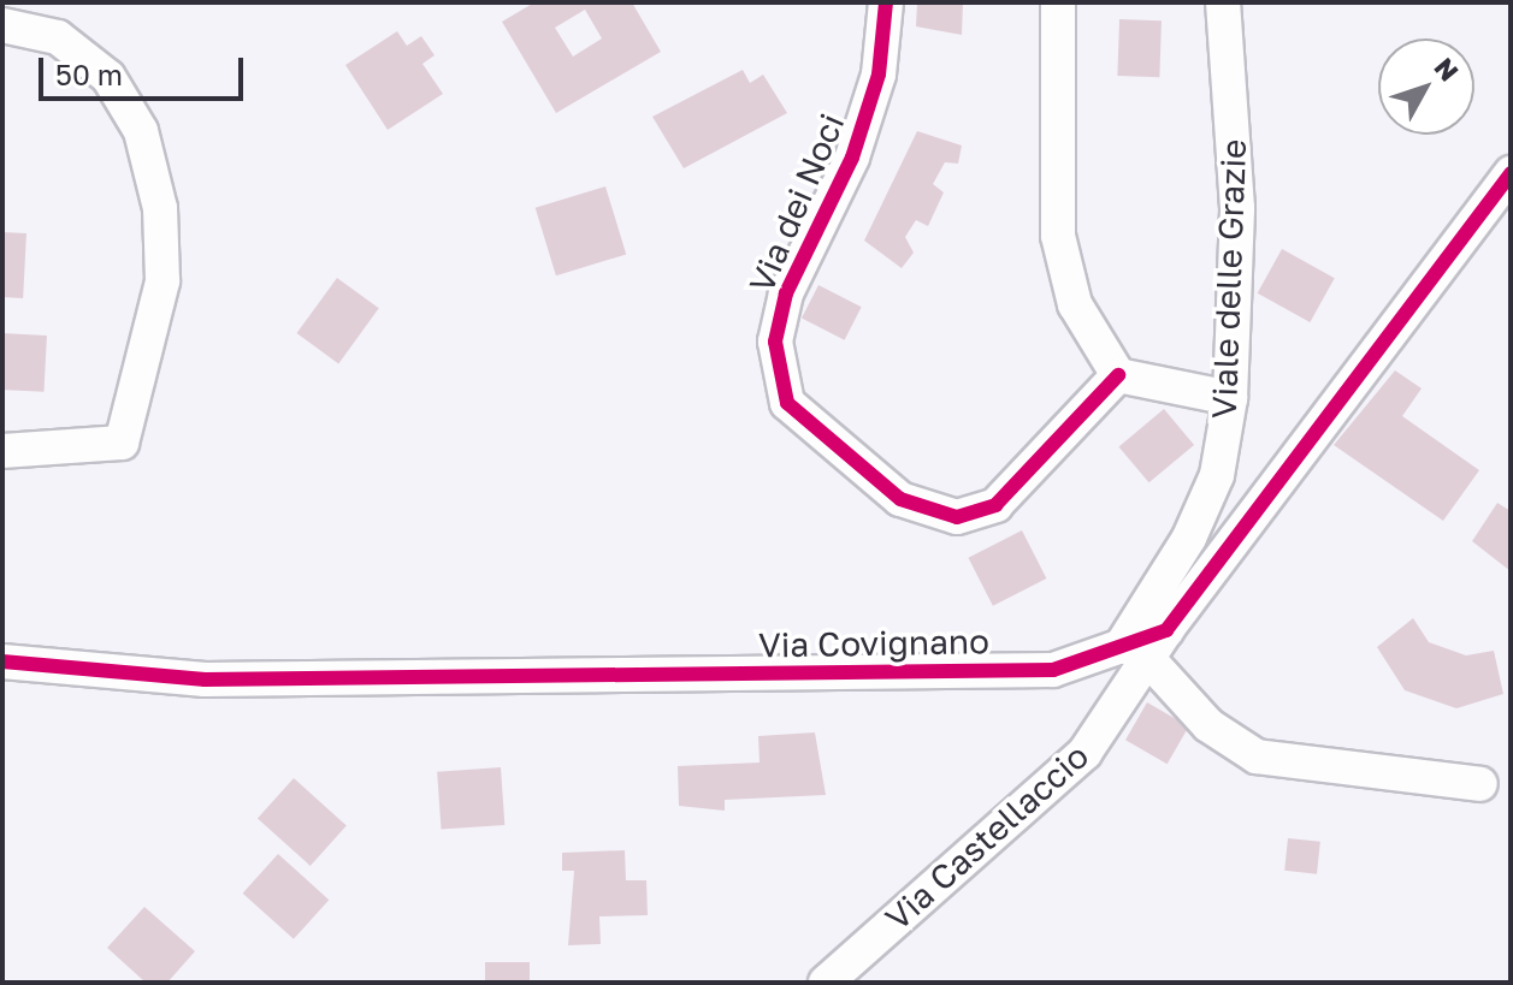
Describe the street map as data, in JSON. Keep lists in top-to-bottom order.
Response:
{
  "streets": {
    "street": [
      "Via dei Noci",
      "Viale delle Grazie",
      "Via Covignano",
      "Via Castellaccio"
    ]
  },
  "crossings": [
    ["Viale delle Grazie", "Via Covignano"],
    ["Viale delle Grazie", "Via Castellaccio"],
    ["Via Covignano", "Via Castellaccio"]
  ],
  "scale_bar": "50 m",
  "north": "top right"
}
